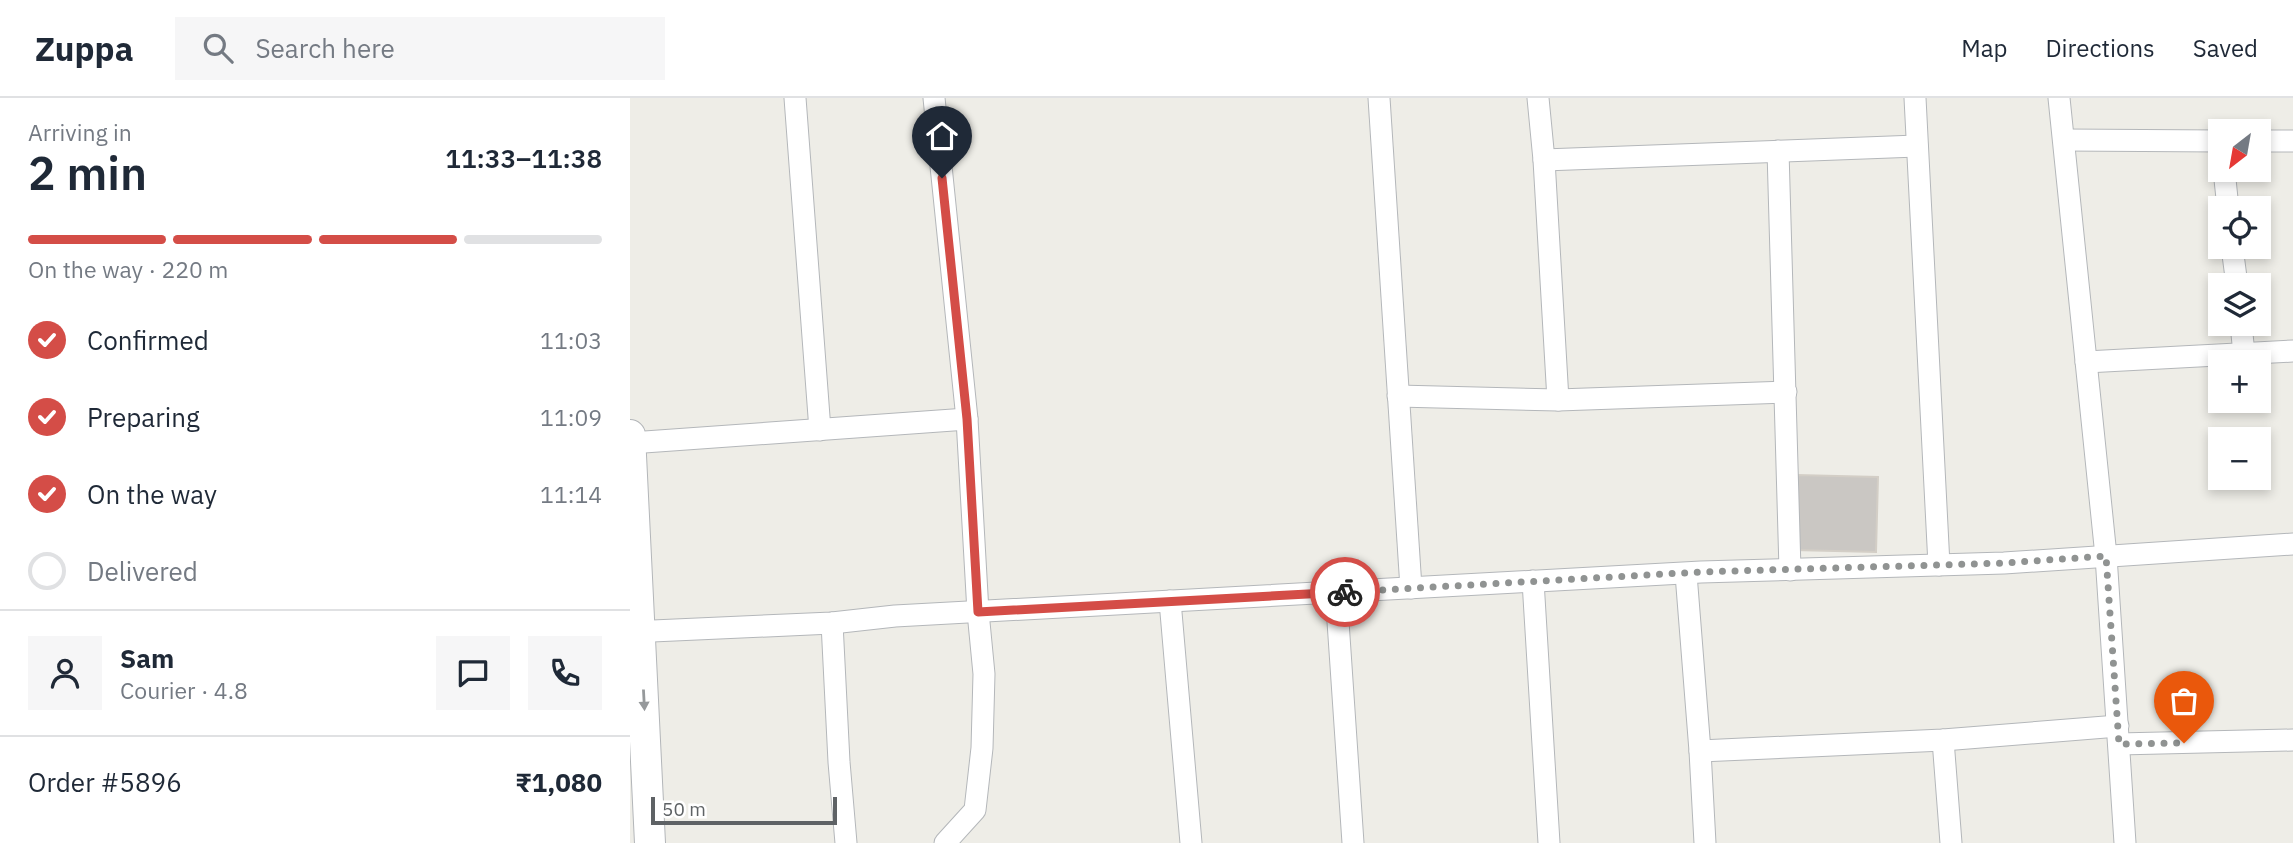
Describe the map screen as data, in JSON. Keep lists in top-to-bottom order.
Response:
{
  "scale_bar": "50 m",
  "north": "bottom left",
  "page": {
    "header": "Zuppa",
    "search": "Search here",
    "nav": ["Map", "Directions", "Saved"],
    "heading": ["2 min", "Arriving in", "11:33–11:38"],
    "panel": [
      "Sam",
      "Courier · 4.8",
      "Order #5896",
      "₹1,080"
    ],
    "map_buttons": ["+", "−"],
    "bar": "On the way · 220 m",
    "list": [
      ["Confirmed", "11:03"],
      ["Preparing", "11:09"],
      ["On the way", "11:14"],
      "Delivered"
    ],
    "scale": "50 m"
  }
}
